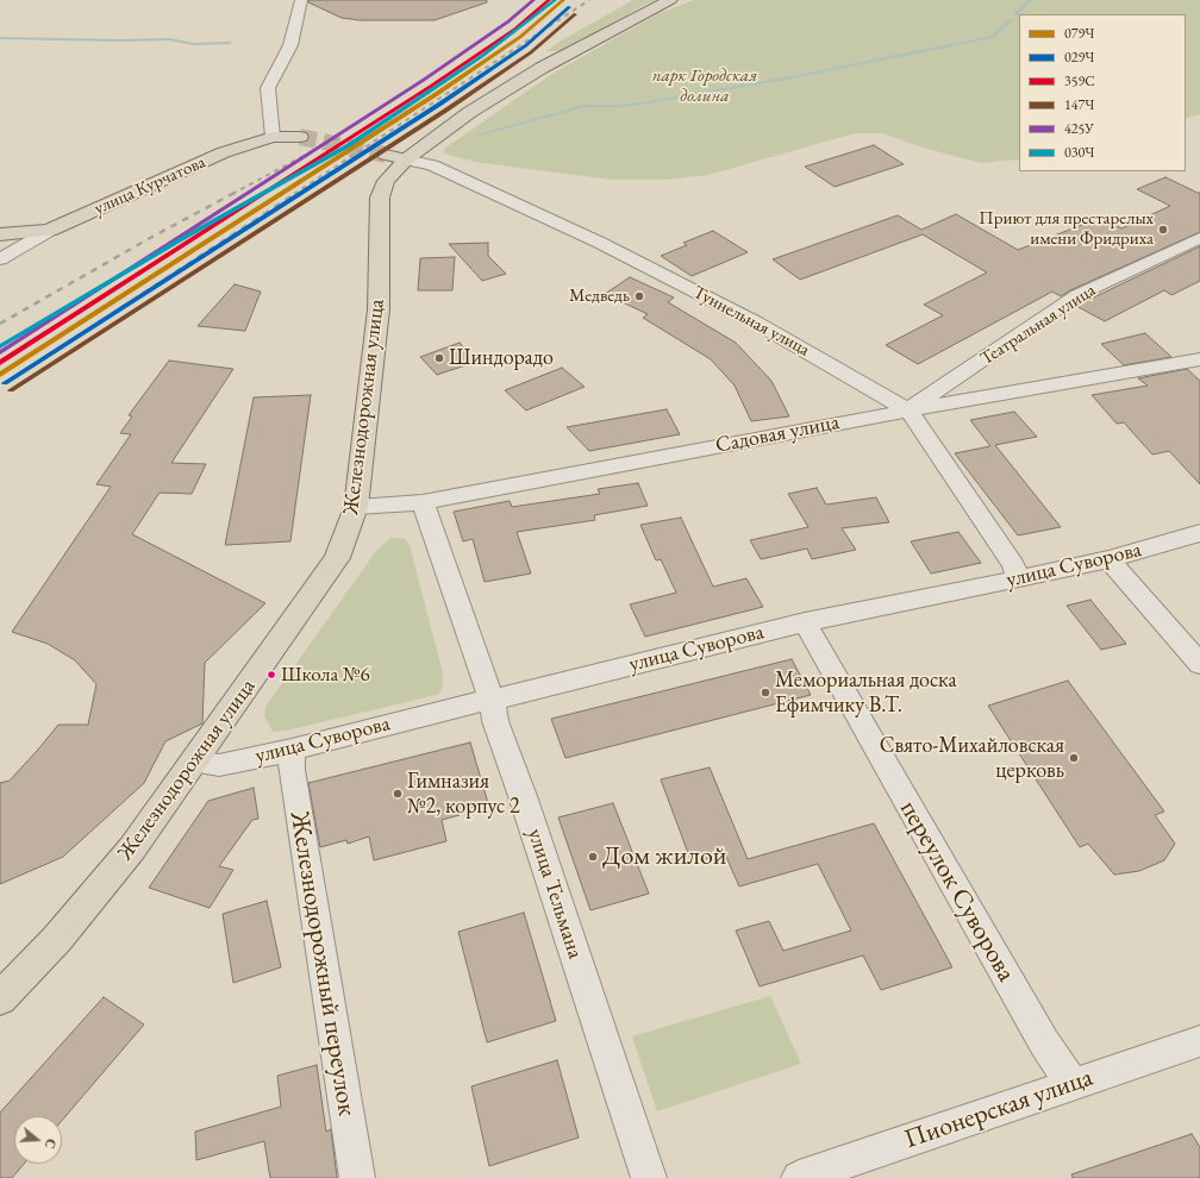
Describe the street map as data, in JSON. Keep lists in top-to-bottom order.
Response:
{
  "streets": {
    "main road": ["улица Курчатова", "Железнодорожная улица"],
    "street": [
      "Туннельная улица",
      "Театральная улица",
      "Садовая улица",
      "улица Суворова",
      "переулок Суворова",
      "улица Тельмана",
      "Железнодорожный переулок",
      "Пионерская улица"
    ]
  },
  "crossings": [
    ["Туннельная улица", "Театральная улица"],
    ["Туннельная улица", "Железнодорожная улица"],
    ["Туннельная улица", "Садовая улица"],
    ["Туннельная улица", "улица Суворова"],
    ["Театральная улица", "Садовая улица"],
    ["Железнодорожная улица", "Садовая улица"],
    ["Железнодорожная улица", "улица Суворова"],
    ["Садовая улица", "улица Тельмана"],
    ["улица Суворова", "переулок Суворова"],
    ["улица Суворова", "улица Тельмана"],
    ["улица Суворова", "Железнодорожный переулок"],
    ["переулок Суворова", "Пионерская улица"]
  ],
  "parks": ["парк Городская долина"],
  "places": [
    "Приют для престарелых имени Фридриха",
    "Медведь",
    "Шиндорадо",
    "Школа №6",
    "Мемориальная доска Ефимчику В.Т.",
    "Свято-Михайловская церковь",
    "Гимназия №2, корпус 2",
    "Дом жилой"
  ],
  "lines": [
    "transit line 079Ч",
    "transit line 359С",
    "transit line 425У",
    "transit line 030Ч",
    "transit line 029Ч",
    "transit line 147Ч"
  ],
  "legend": [
    "079Ч",
    "029Ч",
    "359С",
    "147Ч",
    "425У",
    "030Ч"
  ],
  "north": "right"
}
